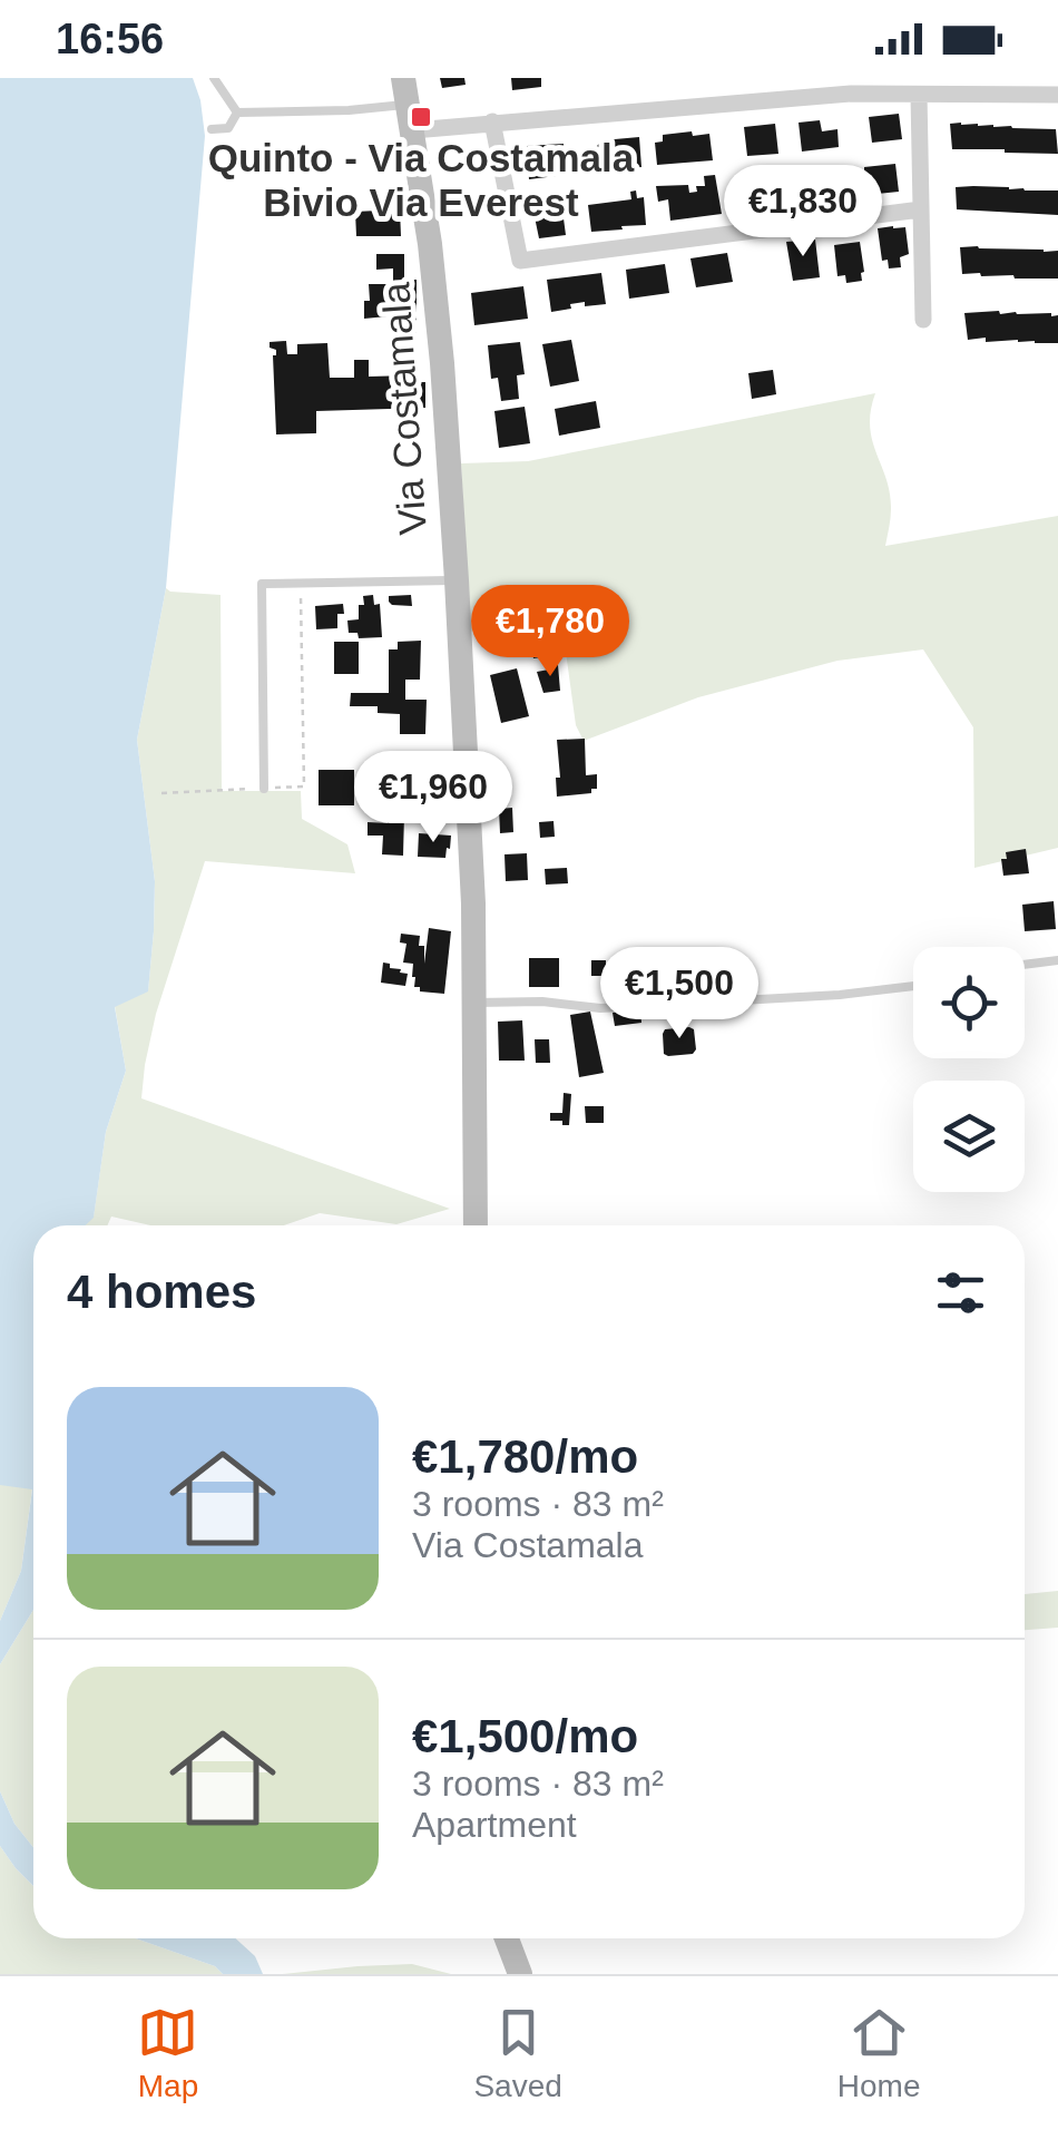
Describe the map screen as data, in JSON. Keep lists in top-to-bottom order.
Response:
{
  "streets": {
    "main road": ["Via Costamala"]
  },
  "places": {
    "transit": ["Quinto - Via Costamala Bivio Via Everest"]
  },
  "page": {
    "status": "16:56",
    "price": [
      "€1,830",
      "€1,780",
      "€1,960",
      "€1,500"
    ],
    "heading": "4 homes",
    "list": [
      {
        "name": "€1,780/mo",
        "note": "3 rooms · 83 m² · Via Costamala"
      },
      {
        "name": "€1,500/mo",
        "note": "3 rooms · 83 m² · Apartment"
      }
    ],
    "tabs": ["Map", "Saved", "Home"]
  }
}
